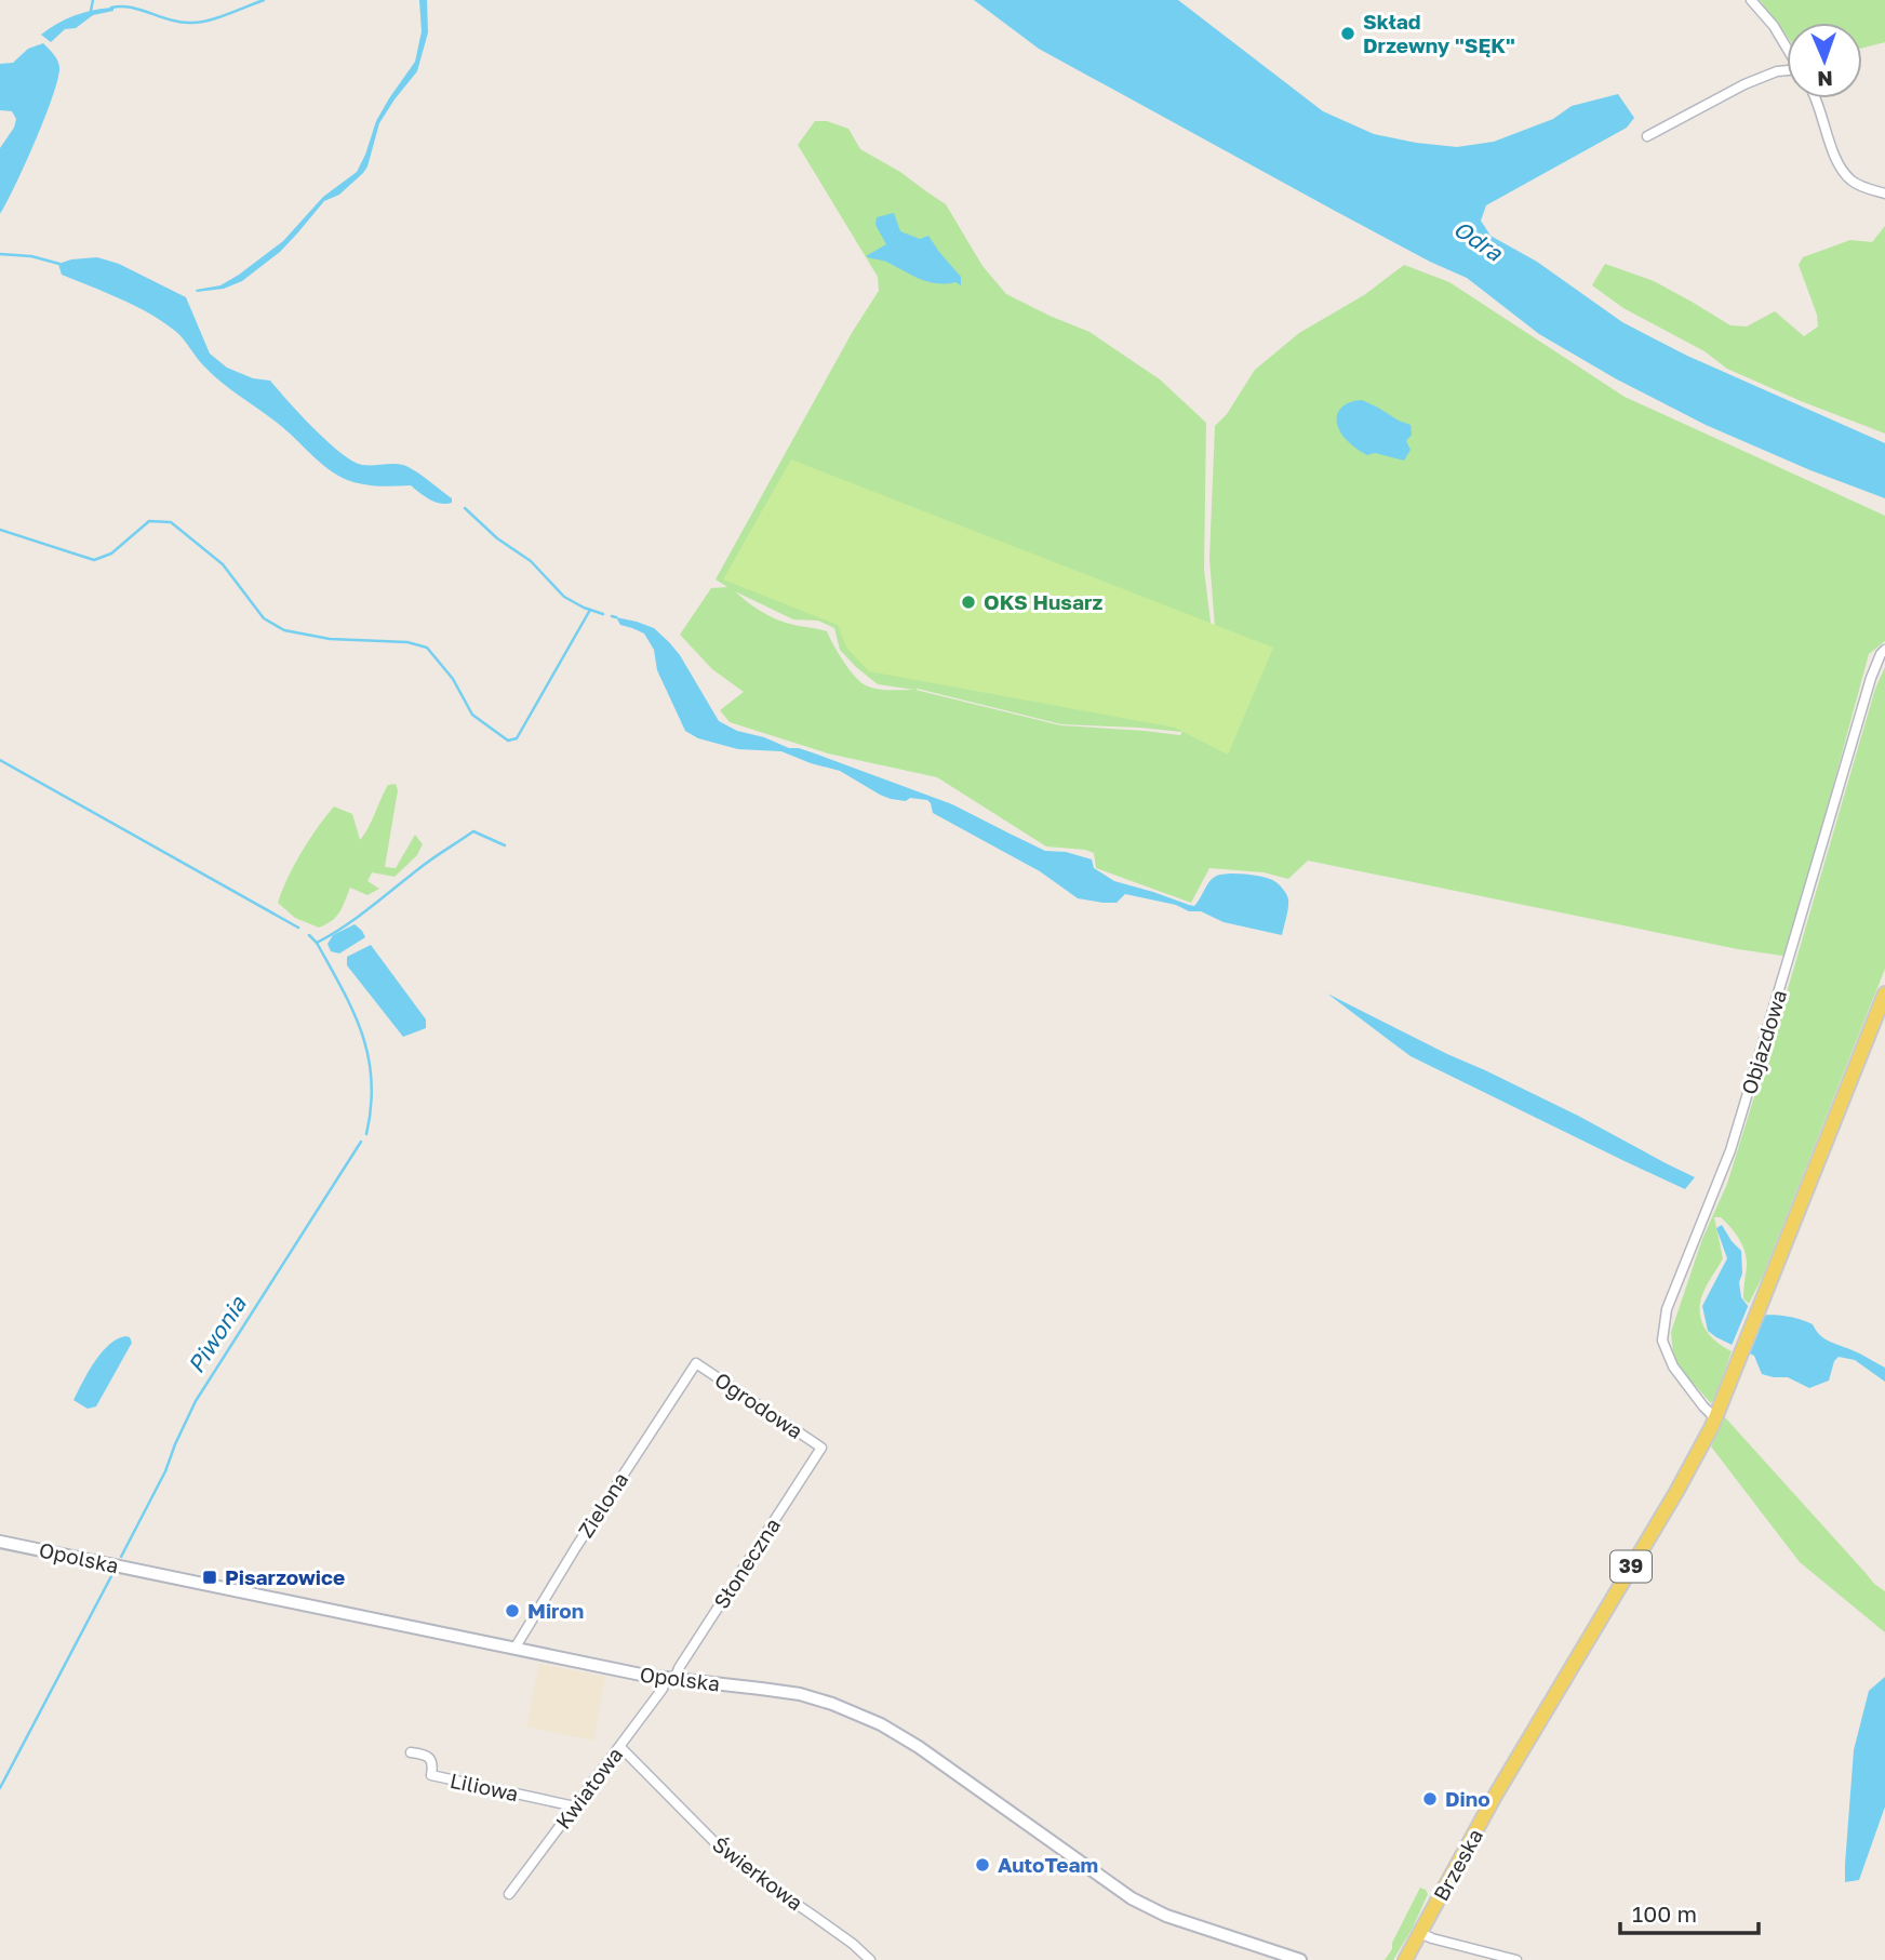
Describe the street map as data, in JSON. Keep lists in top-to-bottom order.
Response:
{
  "streets": {
    "main road": ["Opolska", "39", "Brzeska"],
    "street": [
      "Objazdowa",
      "Ogrodowa",
      "Zielona",
      "Słoneczna",
      "Liliowa",
      "Kwiatowa",
      "Świerkowa"
    ]
  },
  "crossings": [
    ["Objazdowa", "39"],
    ["Objazdowa", "Brzeska"],
    ["Ogrodowa", "Zielona"],
    ["Ogrodowa", "Słoneczna"],
    ["Zielona", "Opolska"],
    ["Opolska", "Słoneczna"],
    ["Opolska", "Kwiatowa"],
    ["Słoneczna", "Kwiatowa"],
    ["39", "Brzeska"],
    ["Liliowa", "Kwiatowa"],
    ["Kwiatowa", "Świerkowa"]
  ],
  "water": ["Odra", "Piwonia"],
  "places": {
    "other": [
      "Skład Drzewny \"SĘK\"",
      "OKS Husarz",
      "Miron",
      "Dino",
      "AutoTeam"
    ],
    "transit": ["Pisarzowice"]
  },
  "scale_bar": "100 m",
  "north": "bottom"
}
